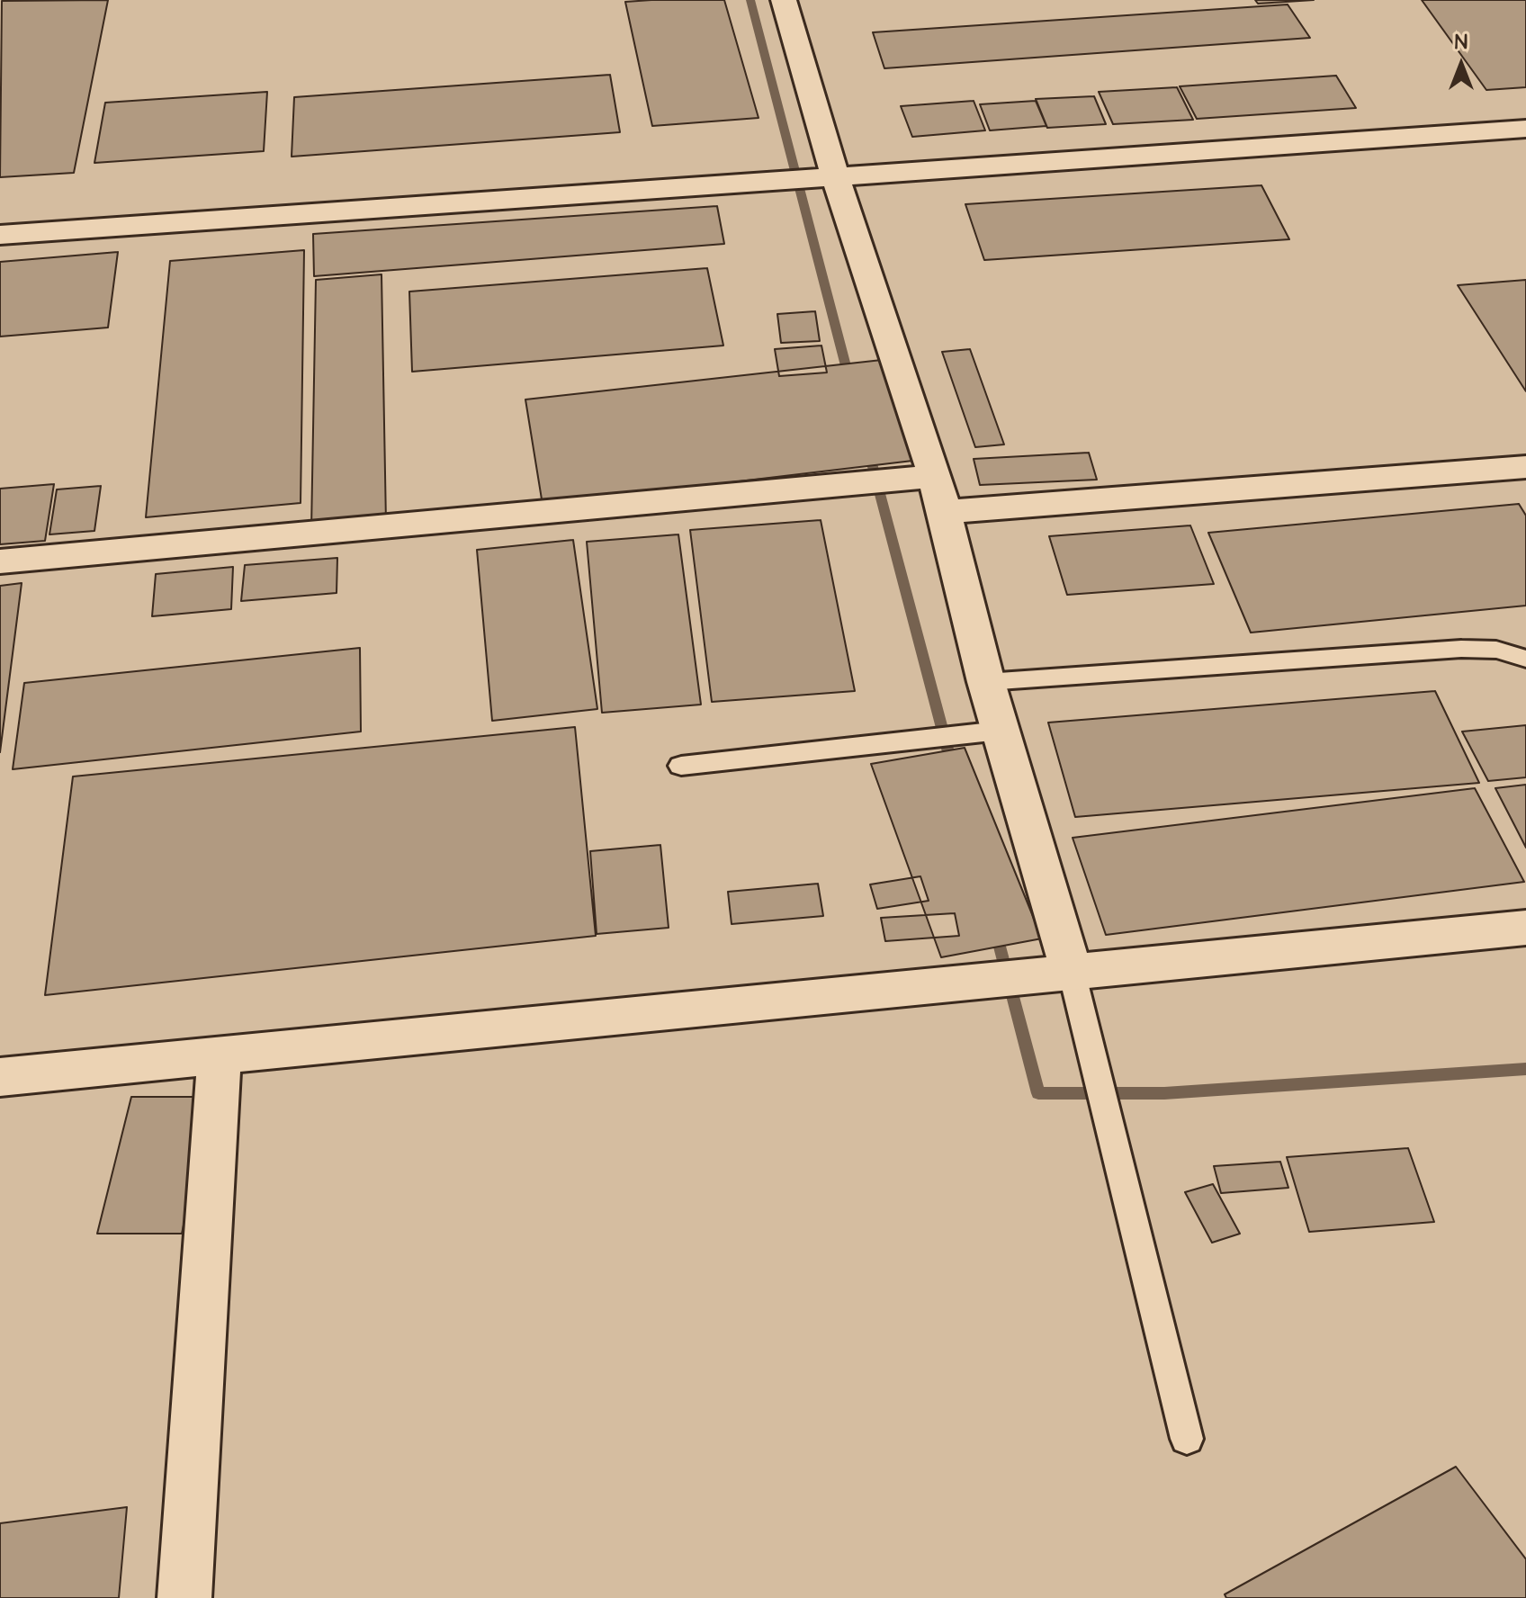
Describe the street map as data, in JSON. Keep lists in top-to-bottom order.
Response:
{
  "north": "top"
}
